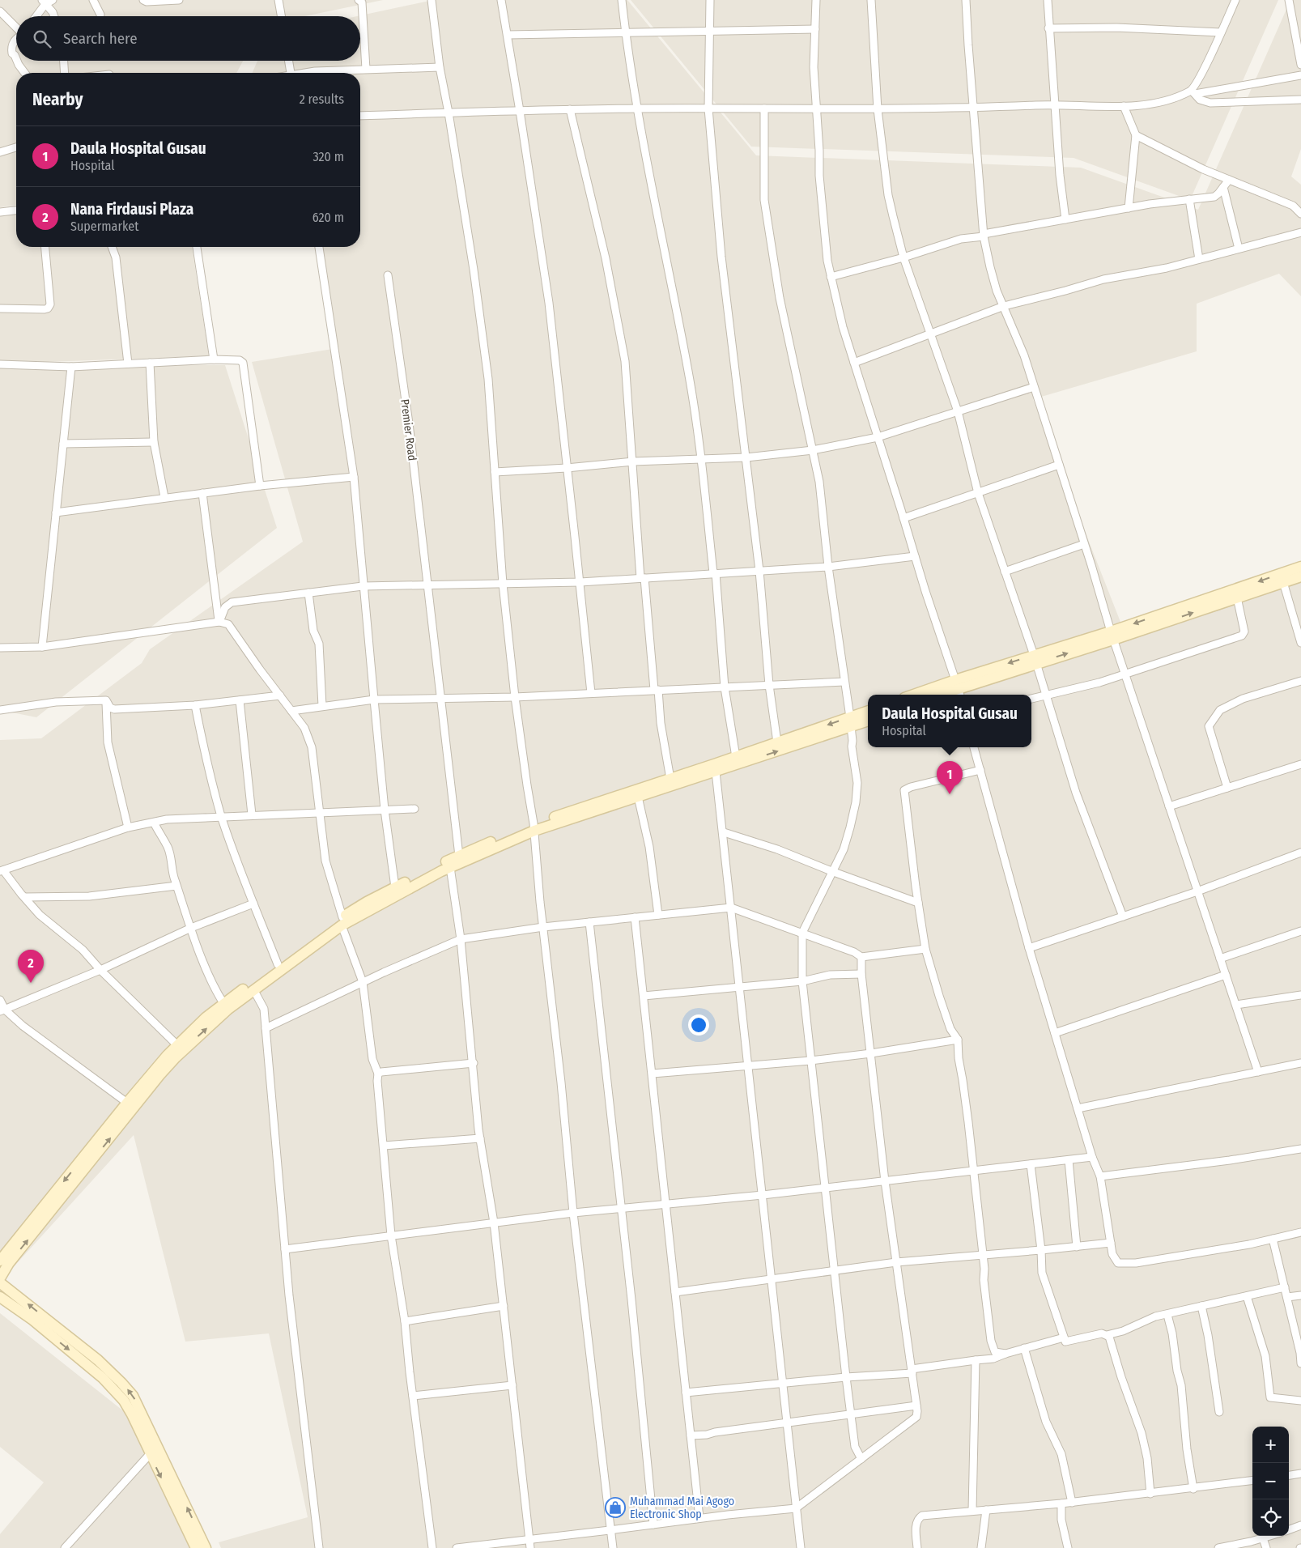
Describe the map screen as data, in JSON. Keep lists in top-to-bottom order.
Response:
{
  "streets": {
    "street": ["Premier Road"]
  },
  "places": {
    "shop": ["Muhammad Mai Agogo Electronic Shop"]
  },
  "page": {
    "search": "Search here",
    "heading": ["Nearby", "2 results"],
    "list": [
      {
        "mark": "1",
        "name": "Daula Hospital Gusau",
        "note": "Hospital",
        "value": "320 m"
      },
      {
        "mark": "2",
        "name": "Nana Firdausi Plaza",
        "note": "Supermarket",
        "value": "620 m"
      }
    ],
    "popup": ["Daula Hospital Gusau", "Hospital"],
    "pins": ["1", "2"],
    "map_buttons": ["+", "−"]
  }
}
